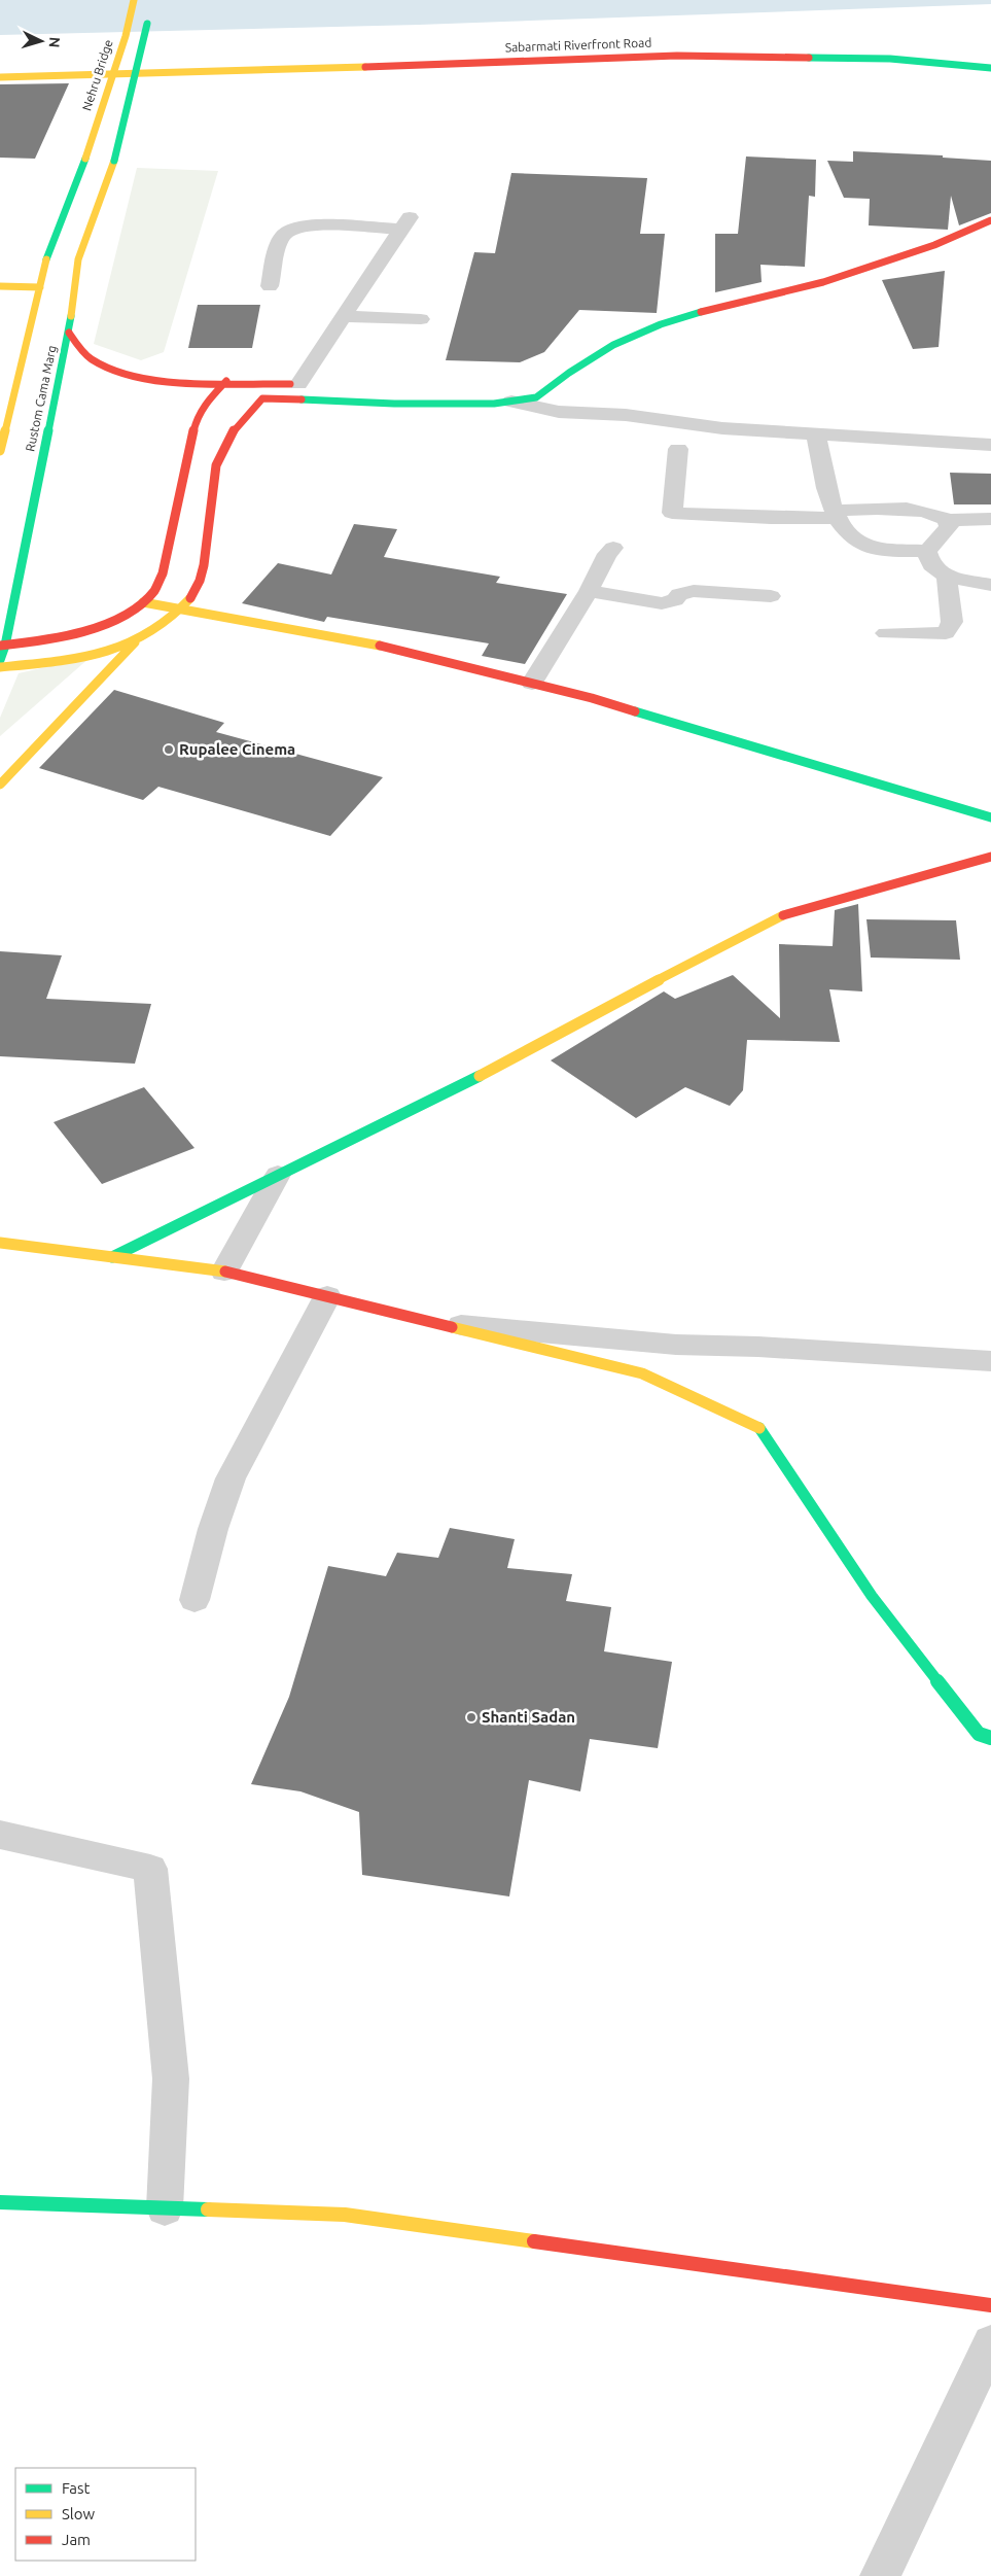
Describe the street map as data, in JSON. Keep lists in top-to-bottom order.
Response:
{
  "streets": {
    "main road": ["Sabarmati Riverfront Road", "Nehru Bridge", "Rustom Cama Marg"]
  },
  "crossings": [
    ["Nehru Bridge", "Rustom Cama Marg"]
  ],
  "places": ["Rupalee Cinema", "Shanti Sadan"],
  "legend": ["Fast", "Slow", "Jam"],
  "north": "right"
}
